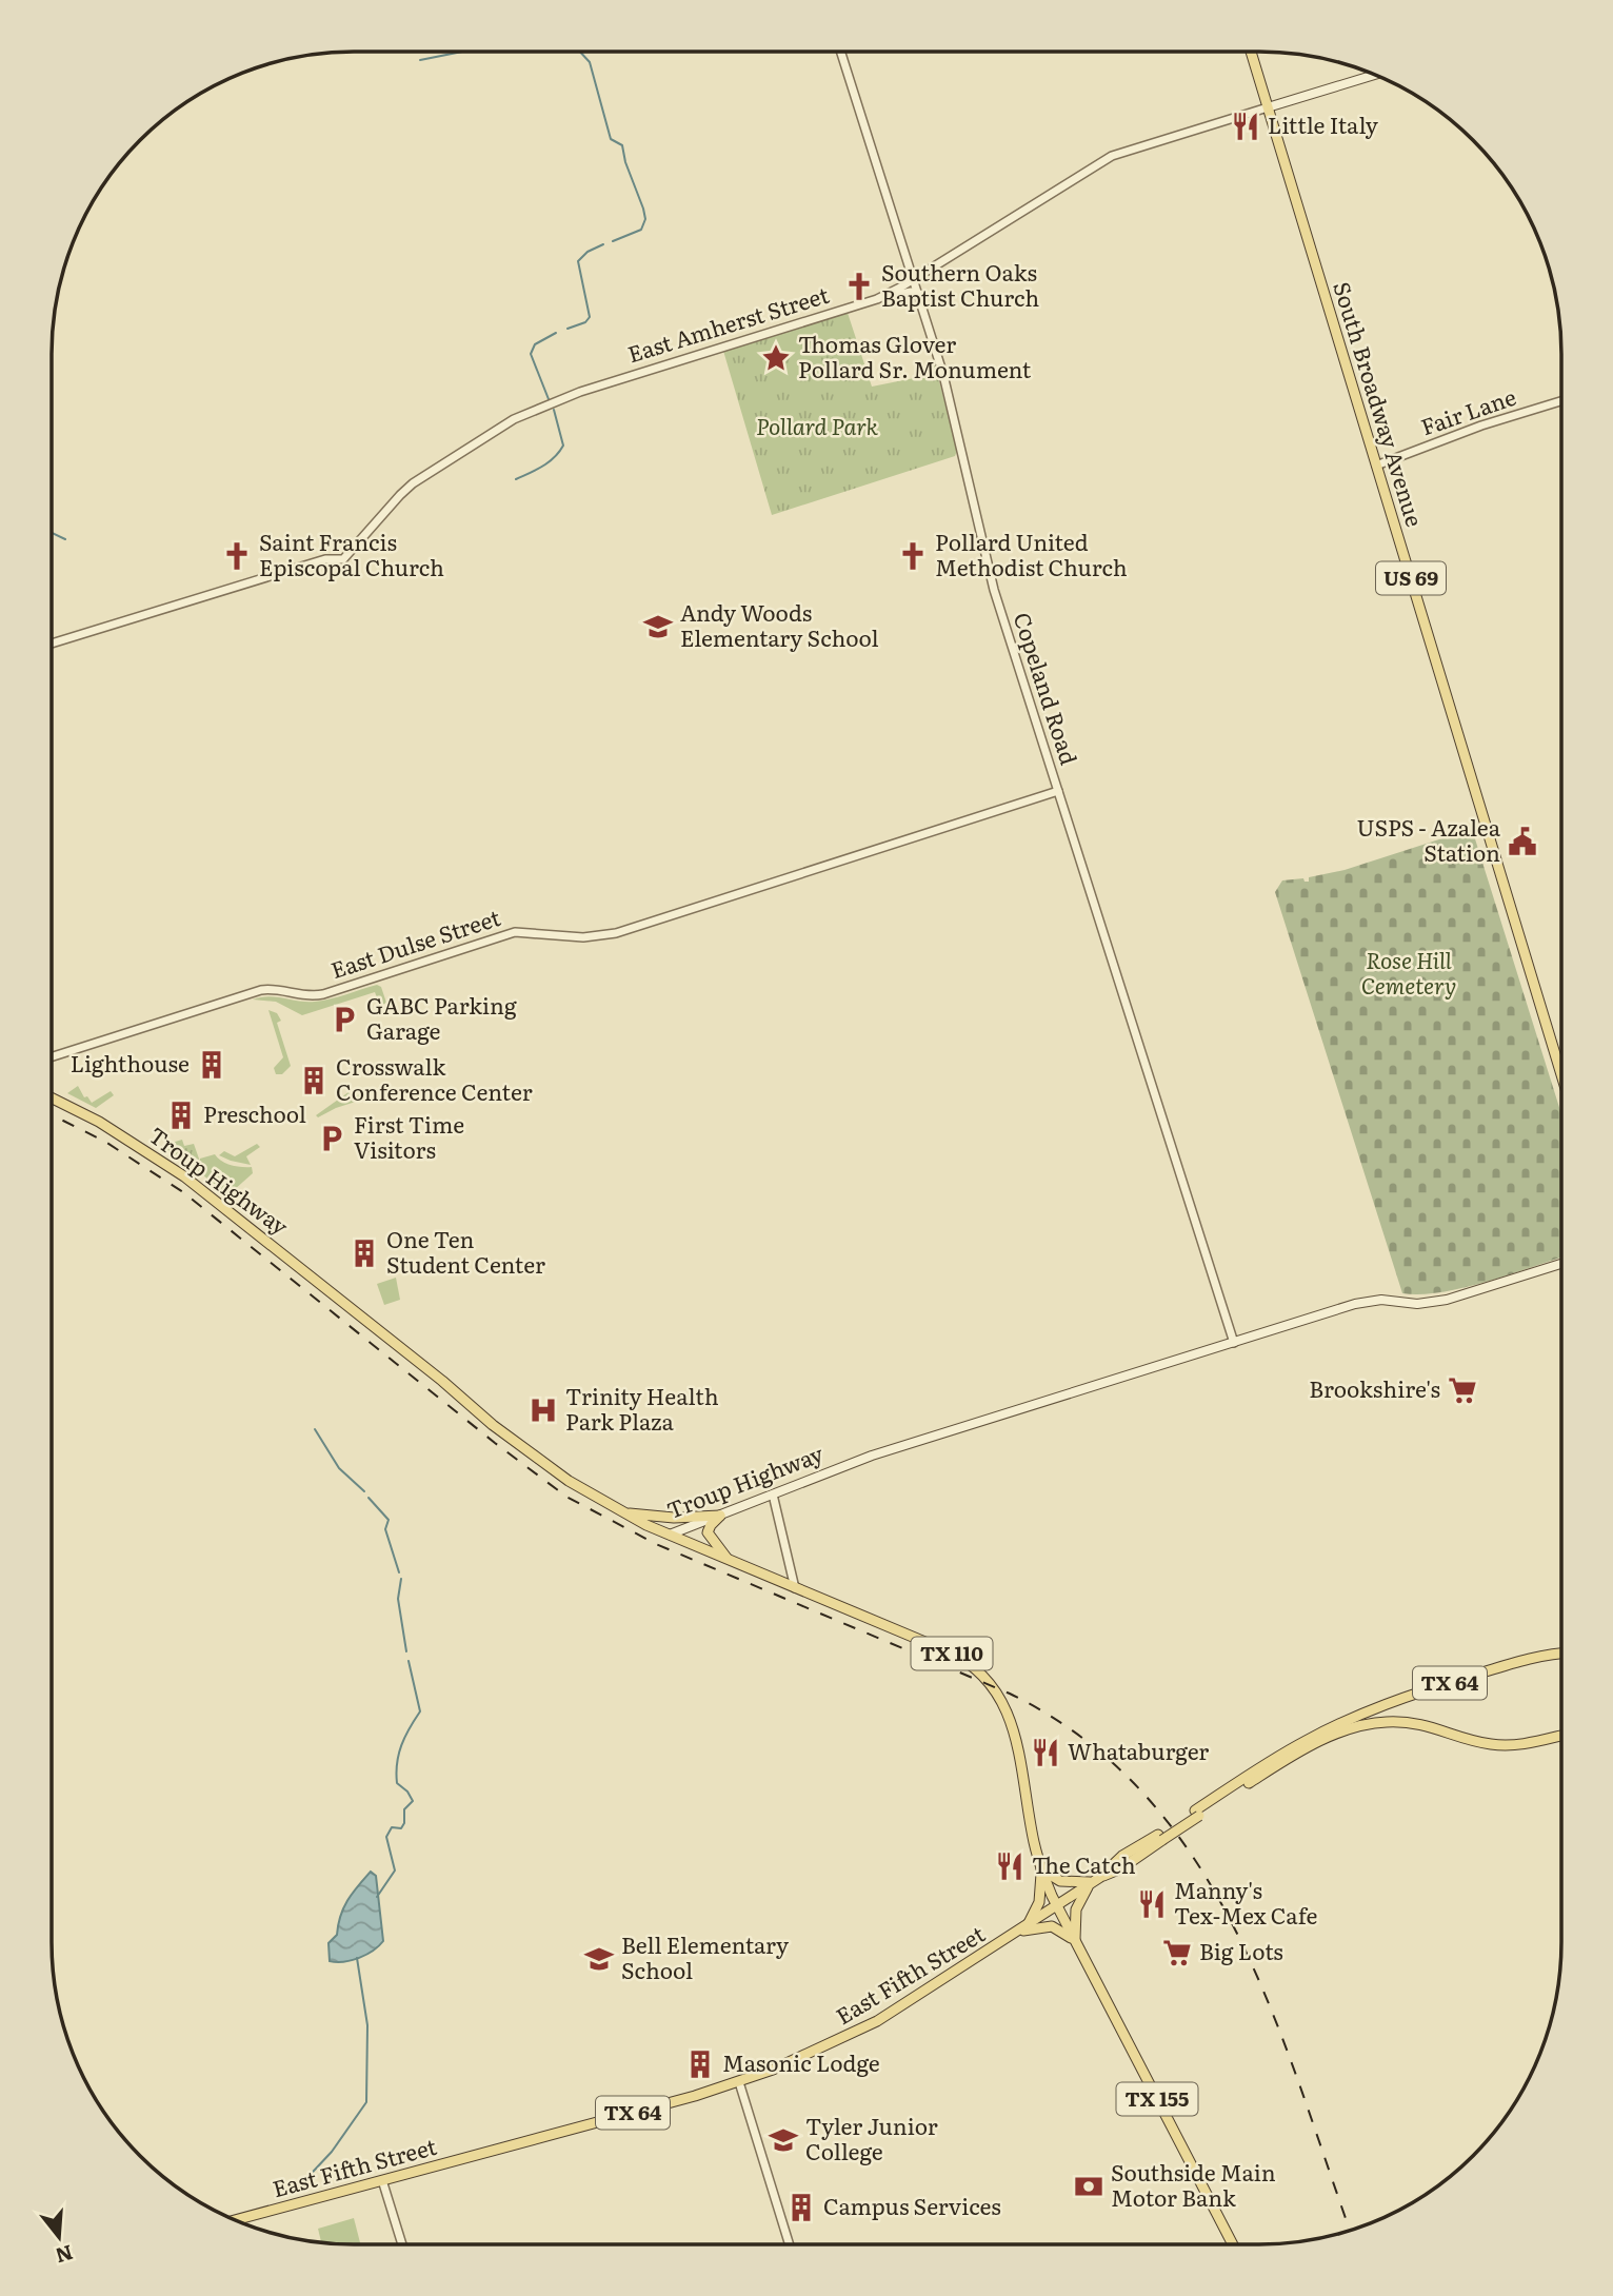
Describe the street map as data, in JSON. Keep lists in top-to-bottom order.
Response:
{
  "streets": {
    "main road": [
      "South Broadway Avenue",
      "US 69",
      "Troup Highway",
      "TX 110",
      "TX 64",
      "East Fifth Street",
      "TX 155"
    ],
    "street": [
      "East Amherst Street",
      "Fair Lane",
      "Copeland Road",
      "East Dulse Street"
    ]
  },
  "crossings": [
    ["East Amherst Street", "South Broadway Avenue"],
    ["East Amherst Street", "Copeland Road"],
    ["South Broadway Avenue", "Fair Lane"],
    ["Copeland Road", "East Dulse Street"],
    ["Copeland Road", "Troup Highway"],
    ["Troup Highway", "TX 110"],
    ["TX 110", "East Fifth Street"],
    ["TX 110", "TX 155"],
    ["TX 64", "East Fifth Street"],
    ["East Fifth Street", "TX 155"]
  ],
  "parks": ["Pollard Park", "Rose Hill Cemetery"],
  "places": {
    "restaurant": [
      "Little Italy",
      "Whataburger",
      "The Catch",
      "Manny's Tex-Mex Cafe"
    ],
    "church": ["Southern Oaks Baptist Church", "Saint Francis Episcopal Church", "Pollard United Methodist Church"],
    "place": ["Thomas Glover Pollard Sr. Monument"],
    "school or university": ["Andy Woods Elementary School", "Bell Elementary School", "Tyler Junior College"],
    "public building": ["USPS - Azalea Station"],
    "parking": ["GABC Parking Garage", "First Time Visitors"],
    "building": [
      "Lighthouse",
      "Crosswalk Conference Center",
      "Preschool",
      "One Ten Student Center",
      "Masonic Lodge",
      "Campus Services"
    ],
    "supermarket": ["Brookshire's", "Big Lots"],
    "hospital": ["Trinity Health Park Plaza"],
    "bank": ["Southside Main Motor Bank"]
  },
  "north": "bottom"
}
